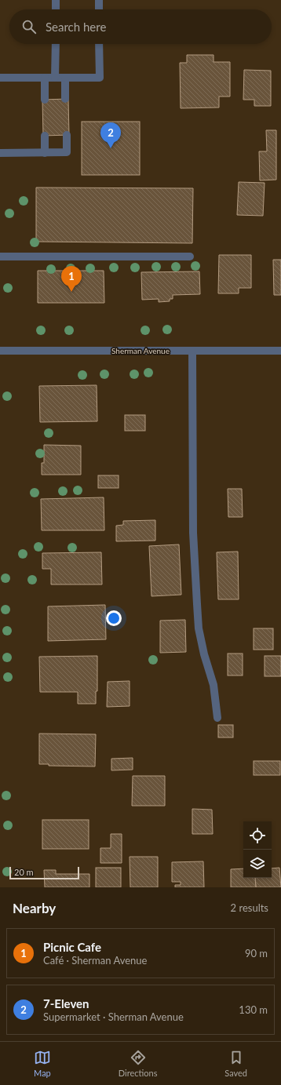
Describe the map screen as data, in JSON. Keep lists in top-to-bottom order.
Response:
{
  "streets": {
    "street": ["Sherman Avenue"]
  },
  "scale_bar": "20 m",
  "page": {
    "search": "Search here",
    "pins": ["2", "1"],
    "scale": "20 m",
    "heading": ["Nearby", "2 results"],
    "list": [
      {
        "mark": "1",
        "name": "Picnic Cafe",
        "note": "Café · Sherman Avenue",
        "value": "90 m"
      },
      {
        "mark": "2",
        "name": "7-Eleven",
        "note": "Supermarket · Sherman Avenue",
        "value": "130 m"
      }
    ],
    "nav": ["Map", "Directions", "Saved"]
  }
}
